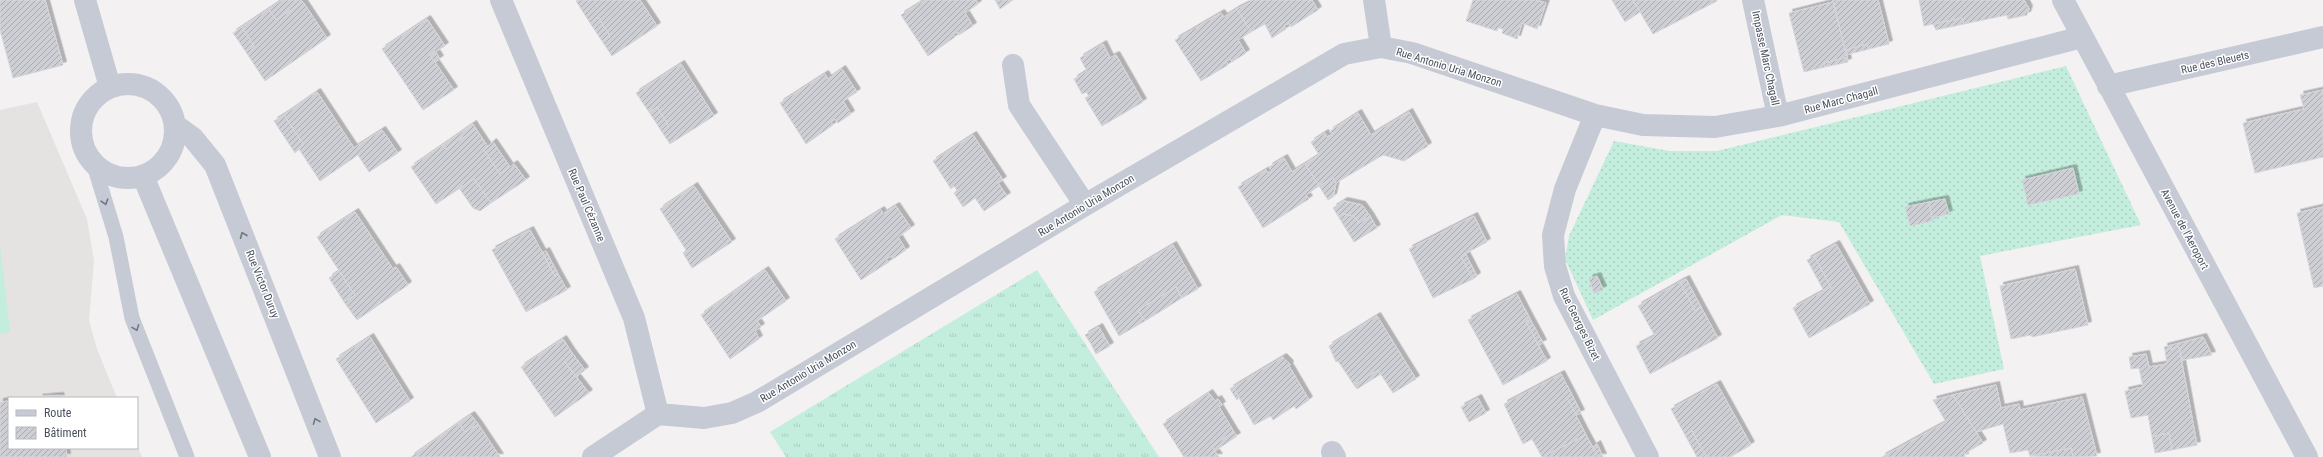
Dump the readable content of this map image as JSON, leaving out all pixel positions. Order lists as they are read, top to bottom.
{
  "streets": {
    "street": [
      "Impasse Marc Chagall",
      "Rue des Bleuets",
      "Rue Antonio Uria Monzon",
      "Rue Marc Chagall",
      "Rue Paul Cézanne",
      "Avenue de l'Aeroport",
      "Rue Victor Duruy",
      "Rue Georges Bizet"
    ]
  },
  "crossings": [
    ["Impasse Marc Chagall", "Rue Marc Chagall"],
    ["Rue des Bleuets", "Avenue de l'Aeroport"],
    ["Rue Antonio Uria Monzon", "Rue Marc Chagall"],
    ["Rue Antonio Uria Monzon", "Rue Paul Cézanne"],
    ["Rue Antonio Uria Monzon", "Rue Georges Bizet"],
    ["Rue Marc Chagall", "Avenue de l'Aeroport"],
    ["Rue Marc Chagall", "Rue Georges Bizet"]
  ],
  "legend": ["Route", "Bâtiment"]
}
